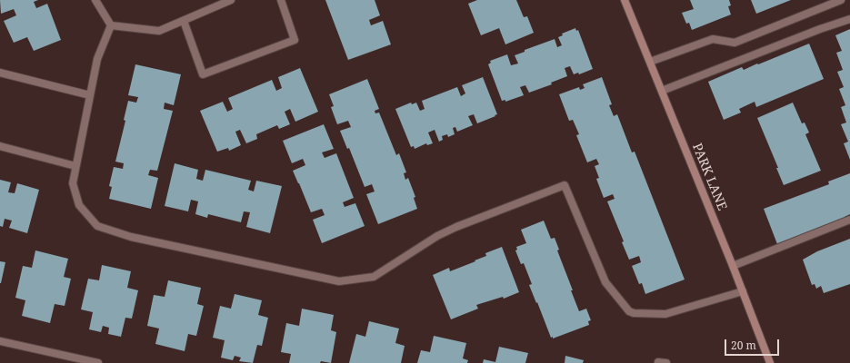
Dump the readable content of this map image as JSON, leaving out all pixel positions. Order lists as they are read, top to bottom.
{
  "streets": {
    "main road": ["PARK LANE"]
  },
  "scale_bar": "20 m"
}
